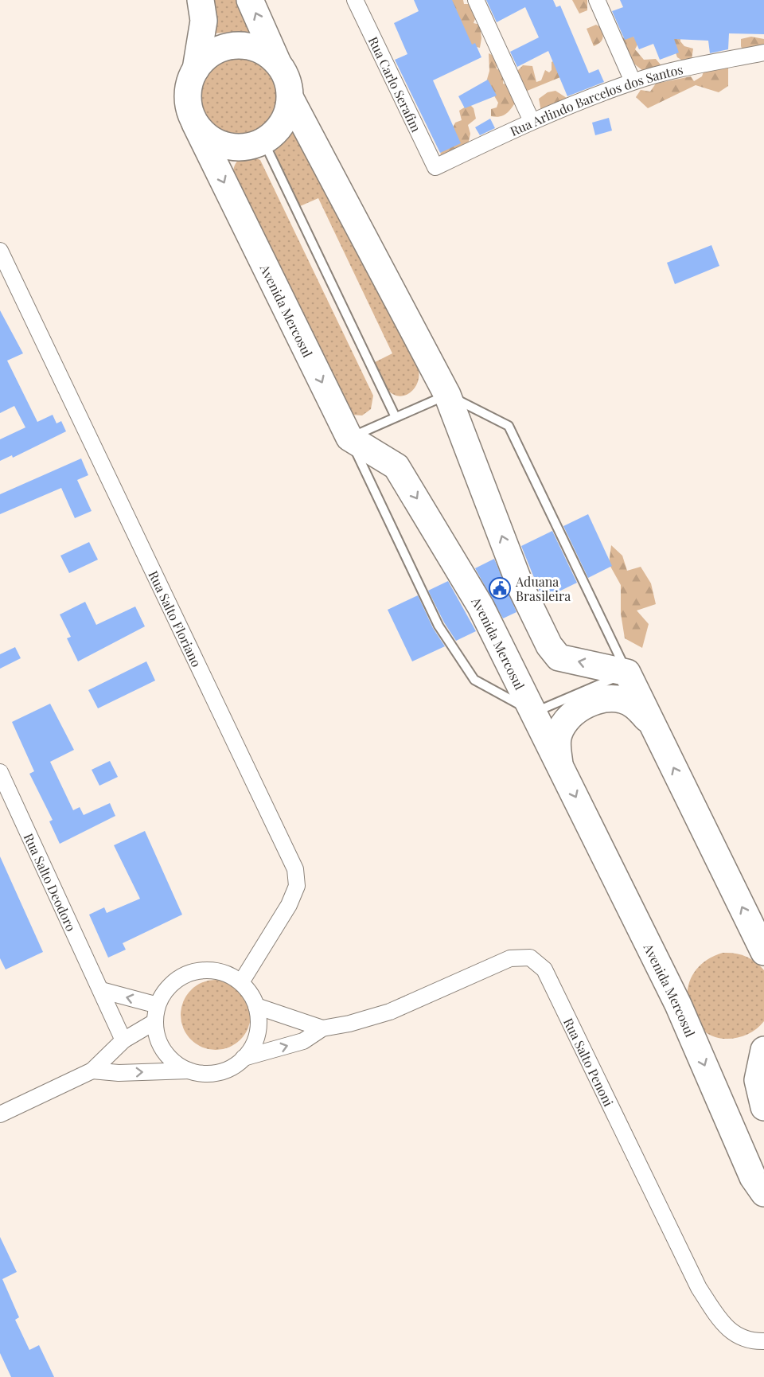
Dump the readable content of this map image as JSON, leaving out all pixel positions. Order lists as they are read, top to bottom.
{
  "streets": {
    "highway": ["Avenida Mercosul"],
    "street": [
      "Rua Carlo Serafim",
      "Rua Arlindo Barcelos dos Santos",
      "Rua Salto Floriano",
      "Rua Salto Deodoro",
      "Rua Salto Penoni"
    ]
  },
  "crossings": [
    ["Rua Carlo Serafim", "Rua Arlindo Barcelos dos Santos"],
    ["Rua Salto Floriano", "Rua Salto Penoni"]
  ],
  "places": {
    "public building": ["Aduana Brasileira"]
  }
}
